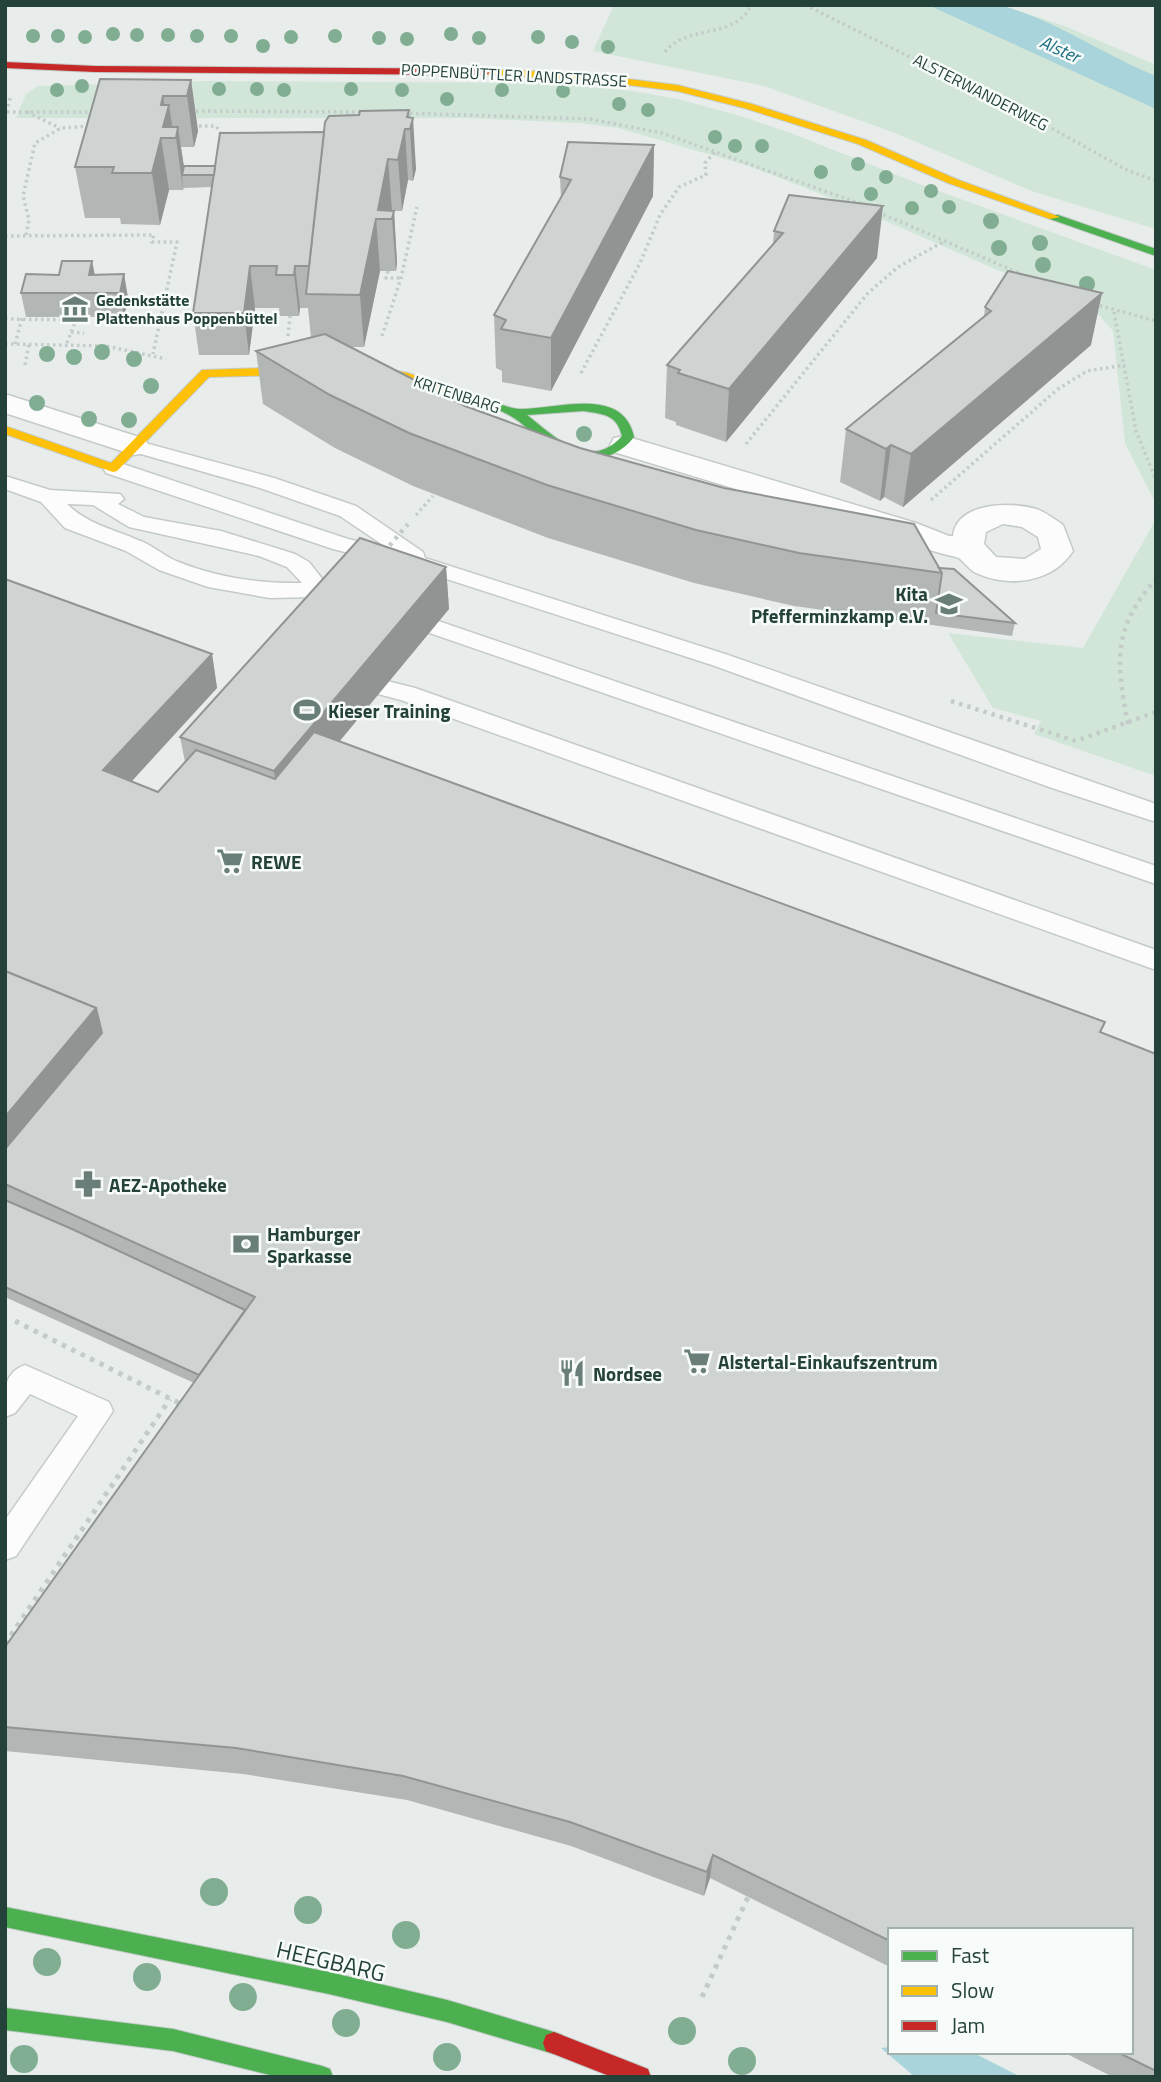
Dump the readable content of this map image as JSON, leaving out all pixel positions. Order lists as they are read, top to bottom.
{
  "streets": {
    "street": ["POPPENBÜTTLER LANDSTRASSE", "KRITENBARG", "HEEGBARG"],
    "path": ["ALSTERWANDERWEG"]
  },
  "water": ["Alster"],
  "places": {
    "museum": ["Gedenkstätte Plattenhaus Poppenbüttel"],
    "school or university": ["Kita Pfefferminzkamp e.V."],
    "sports": ["Kieser Training"],
    "supermarket": ["REWE", "Alstertal-Einkaufszentrum"],
    "pharmacy": ["AEZ-Apotheke"],
    "bank": ["Hamburger Sparkasse"],
    "restaurant": ["Nordsee"]
  },
  "legend": ["Fast", "Slow", "Jam"]
}
